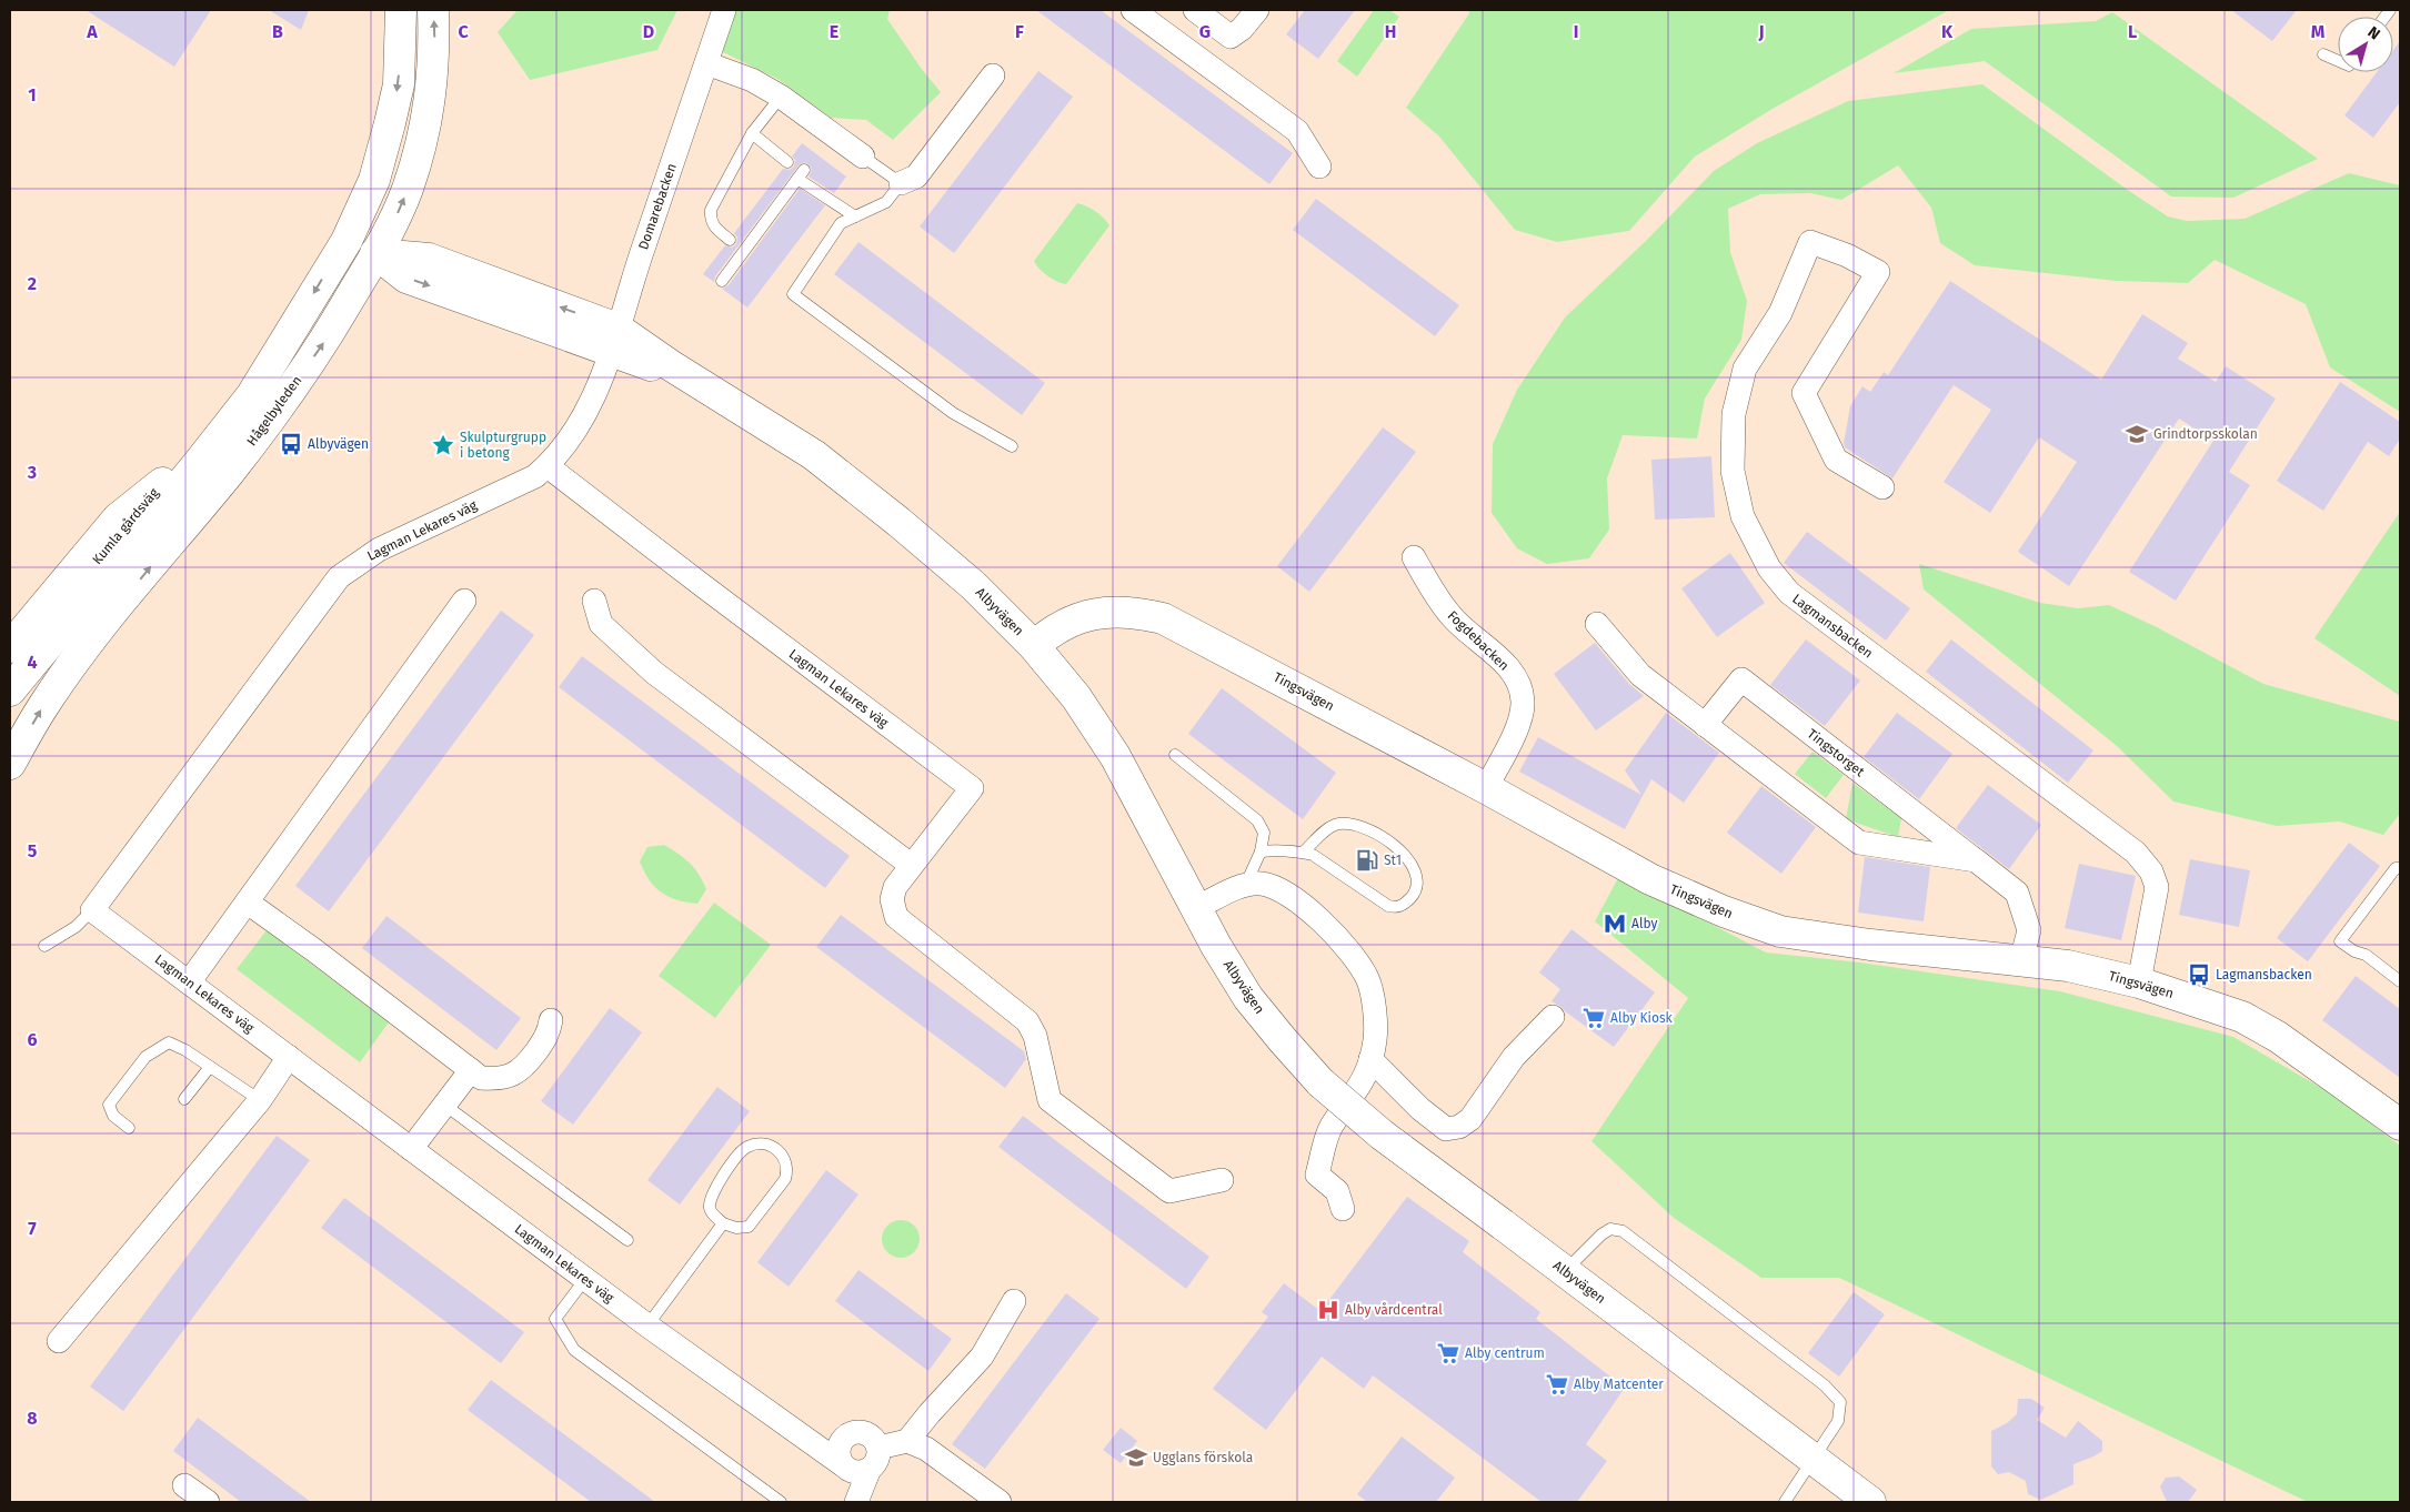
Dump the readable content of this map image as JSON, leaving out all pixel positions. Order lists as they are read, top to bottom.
{
  "streets": {
    "street": [
      "Domarebacken",
      "Hågelbyleden",
      "Kumla gårdsväg",
      "Lagman Lekares väg",
      "Albyvägen",
      "Lagmansbacken",
      "Fogdebacken",
      "Tingsvägen",
      "Tingstorget"
    ]
  },
  "crossings": [
    ["Domarebacken", "Lagman Lekares väg"],
    ["Domarebacken", "Albyvägen"],
    ["Hågelbyleden", "Kumla gårdsväg"],
    ["Hågelbyleden", "Albyvägen"],
    ["Lagman Lekares väg", "Albyvägen"],
    ["Albyvägen", "Tingsvägen"],
    ["Lagmansbacken", "Tingsvägen"],
    ["Fogdebacken", "Tingsvägen"],
    ["Tingsvägen", "Tingstorget"]
  ],
  "places": {
    "school or university": ["Grindtorpsskolan", "Ugglans förskola"],
    "bus stop": ["Albyvägen", "Lagmansbacken"],
    "place": ["Skulpturgrupp i betong"],
    "fuel station": ["St1"],
    "metro station": ["Alby"],
    "supermarket": ["Alby Kiosk", "Alby centrum", "Alby Matcenter"],
    "hospital": ["Alby vårdcentral"]
  },
  "north": "top right",
  "grid": {
    "columns": [
      "A",
      "B",
      "C",
      "D",
      "E",
      "F",
      "G",
      "H",
      "I",
      "J",
      "K",
      "L",
      "M"
    ],
    "rows": [
      "1",
      "2",
      "3",
      "4",
      "5",
      "6",
      "7",
      "8"
    ]
  }
}
